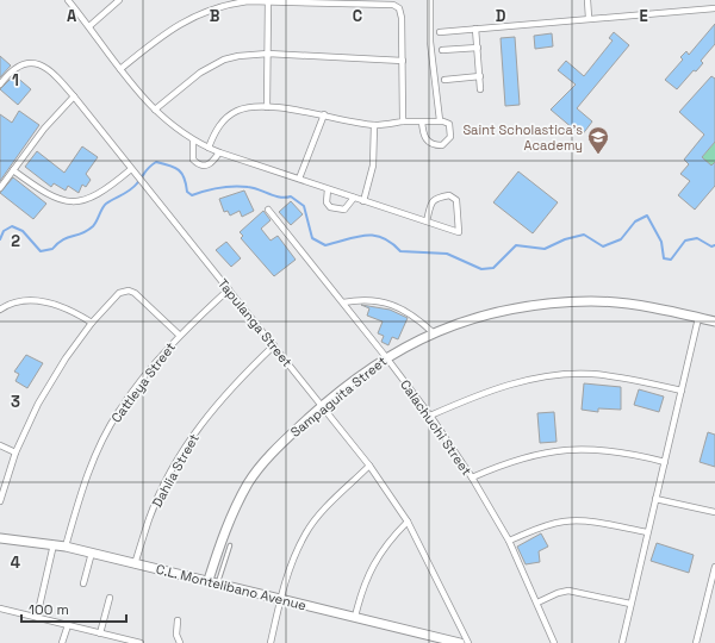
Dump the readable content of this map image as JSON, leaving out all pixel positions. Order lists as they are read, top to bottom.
{
  "streets": {
    "street": [
      "Tapulanga Street",
      "Cattleya Street",
      "Sampaguita Street",
      "Calachuchi Street",
      "Dahlia Street",
      "C.L. Montelibano Avenue"
    ]
  },
  "crossings": [
    ["Tapulanga Street", "Cattleya Street"],
    ["Tapulanga Street", "Sampaguita Street"],
    ["Tapulanga Street", "Dahlia Street"],
    ["Cattleya Street", "C.L. Montelibano Avenue"],
    ["Sampaguita Street", "Calachuchi Street"],
    ["Sampaguita Street", "C.L. Montelibano Avenue"],
    ["Dahlia Street", "C.L. Montelibano Avenue"]
  ],
  "places": {
    "school or university": ["Saint Scholastica's Academy"]
  },
  "scale_bar": "100 m",
  "grid": {
    "columns": [
      "A",
      "B",
      "C",
      "D",
      "E"
    ],
    "rows": [
      "1",
      "2",
      "3",
      "4"
    ]
  }
}
